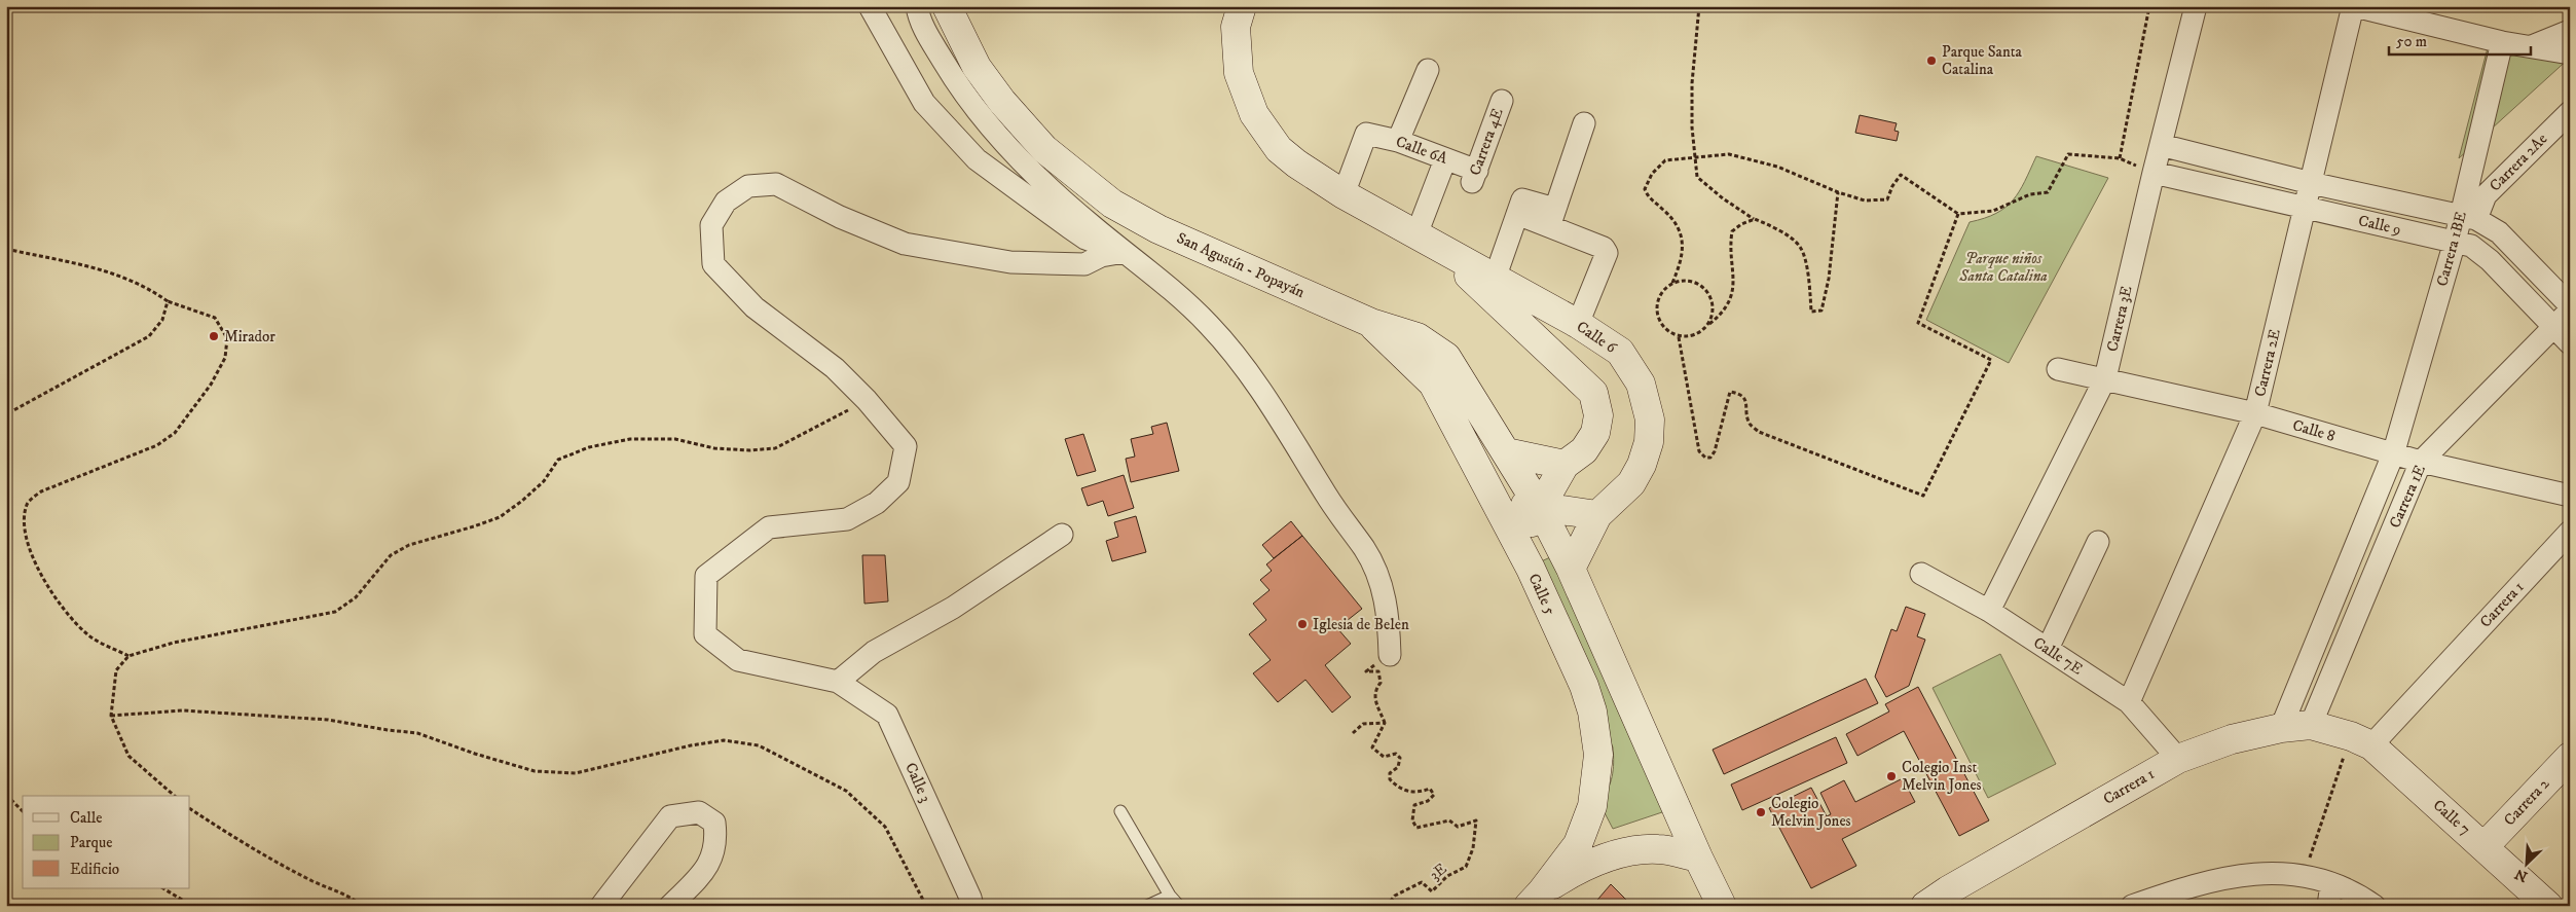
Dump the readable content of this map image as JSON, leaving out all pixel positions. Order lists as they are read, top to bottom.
{
  "streets": {
    "main road": [
      "San Agustín - Popayán",
      "Calle 6",
      "Calle 5",
      "Carrera 1",
      "Carrera 2",
      "Calle 7"
    ],
    "street": [
      "Carrera 4E",
      "Calle 6A",
      "Carrera 2Ae",
      "Calle 9",
      "Carrera 1BE",
      "Carrera 3E",
      "Carrera 2E",
      "Calle 8",
      "Carrera 1E",
      "Calle 7E",
      "Calle 3"
    ],
    "path": ["3E"]
  },
  "crossings": [
    ["Carrera 4E", "Calle 6A"],
    ["Calle 6A", "Calle 6"],
    ["Carrera 2Ae", "Calle 9"],
    ["Carrera 2Ae", "Carrera 1BE"],
    ["Calle 9", "Carrera 1BE"],
    ["Calle 9", "Carrera 3E"],
    ["Calle 9", "Carrera 2E"],
    ["Calle 9", "Carrera 1E"],
    ["Carrera 1BE", "Calle 8"],
    ["Carrera 1BE", "Carrera 1E"],
    ["San Agustín - Popayán", "Calle 6"],
    ["San Agustín - Popayán", "Calle 5"],
    ["Carrera 3E", "Calle 8"],
    ["Carrera 3E", "Calle 7E"],
    ["Calle 6", "Calle 5"],
    ["Carrera 2E", "Calle 8"],
    ["Carrera 2E", "Calle 7E"],
    ["Calle 8", "Carrera 1E"],
    ["Carrera 1E", "Carrera 1"],
    ["Carrera 1", "Calle 7E"],
    ["Carrera 1", "Calle 7"],
    ["Carrera 2", "Calle 7"]
  ],
  "parks": ["Parque niños Santa Catalina"],
  "places": [
    "Parque Santa Catalina",
    "Mirador",
    "Iglesia de Belen",
    "Colegio Inst Melvin Jones",
    "Colegio Melvin Jones"
  ],
  "legend": ["Calle", "Parque", "Edificio"],
  "scale_bar": "50 m",
  "north": "bottom left"
}
